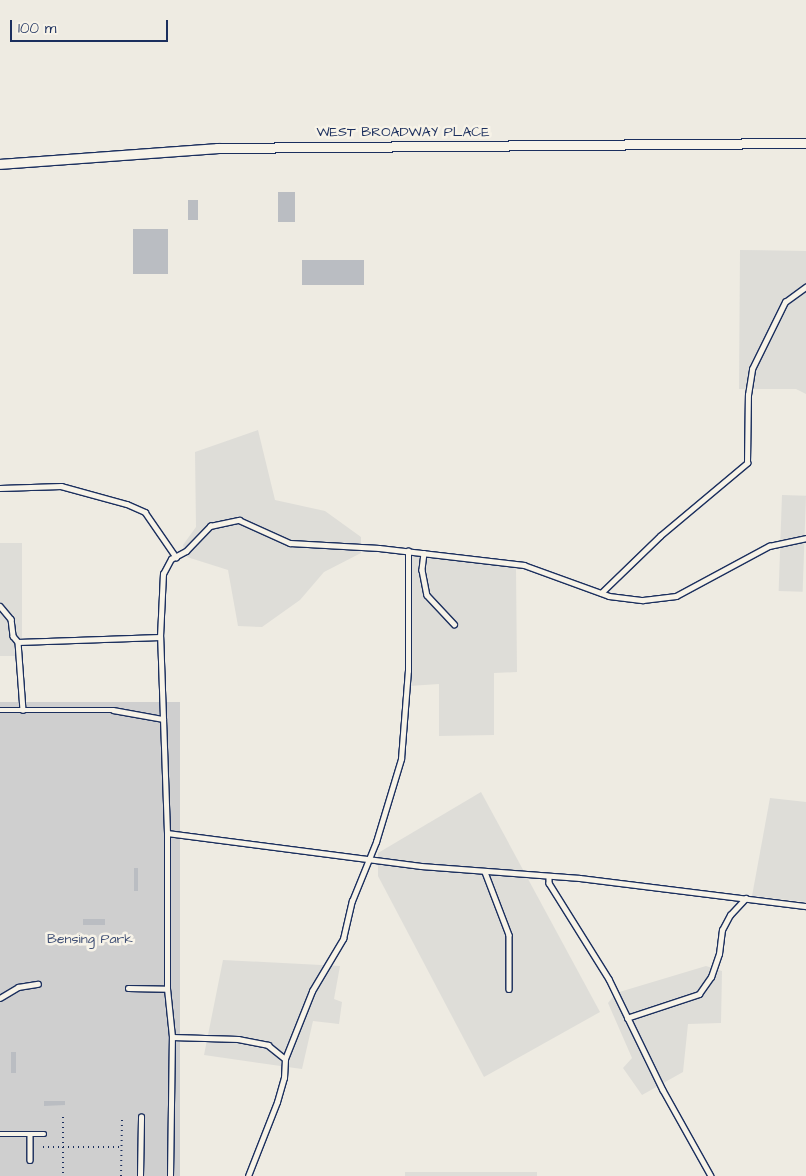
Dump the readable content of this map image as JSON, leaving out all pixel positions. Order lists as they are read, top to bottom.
{
  "streets": {
    "street": ["WEST BROADWAY PLACE"]
  },
  "parks": ["Bensing Park"],
  "scale_bar": "100 m"
}
